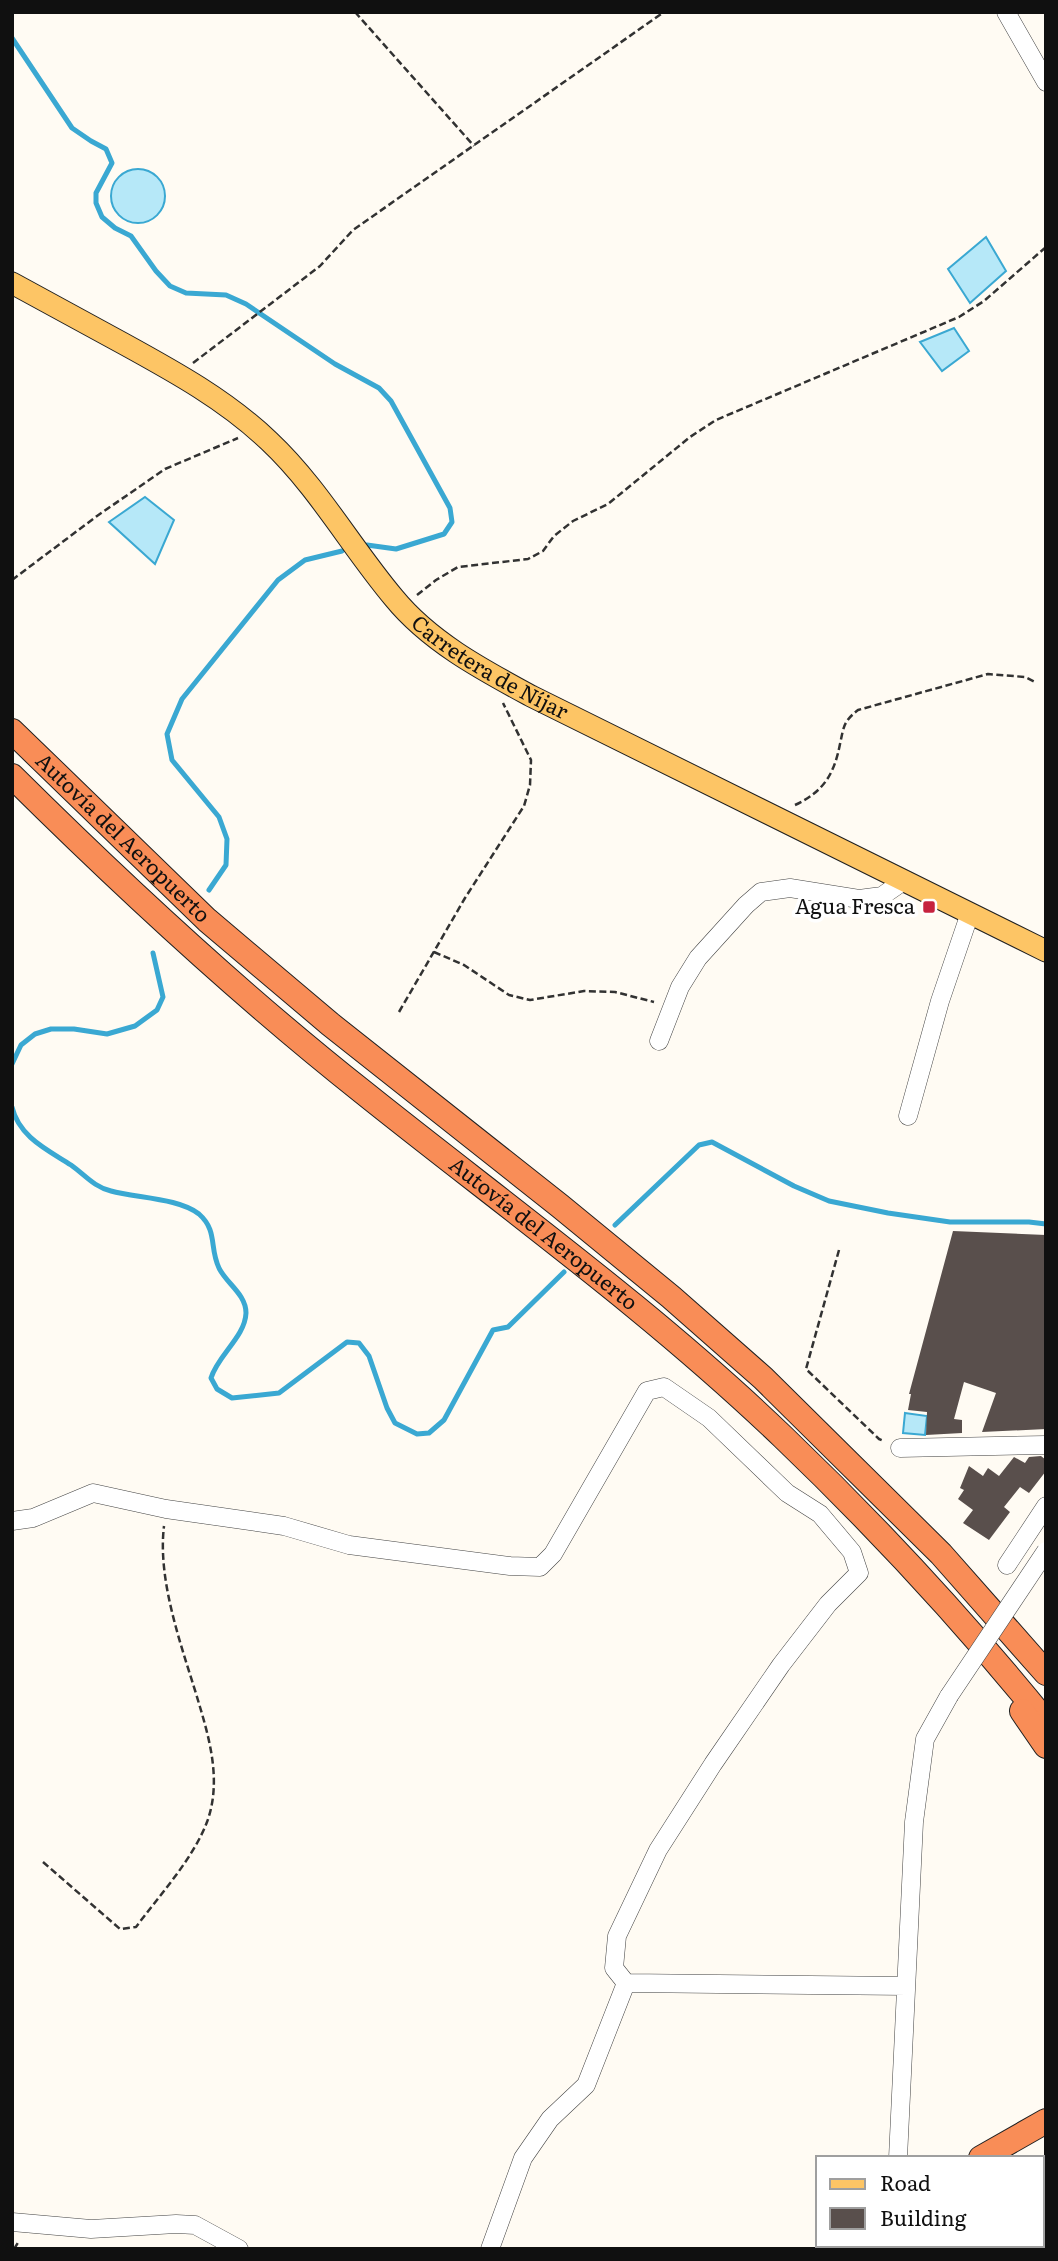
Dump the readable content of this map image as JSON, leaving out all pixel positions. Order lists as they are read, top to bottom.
{
  "streets": {
    "highway": ["Autovía del Aeropuerto"],
    "main road": ["Carretera de Níjar"]
  },
  "places": {
    "transit": ["Agua Fresca"]
  },
  "legend": ["Road", "Building"]
}
